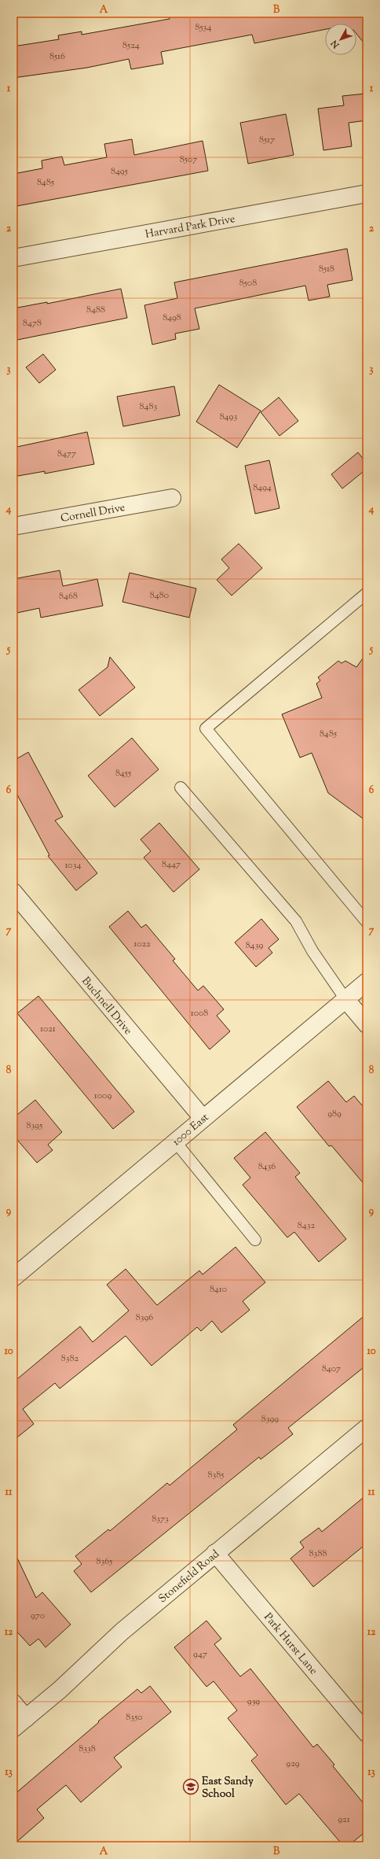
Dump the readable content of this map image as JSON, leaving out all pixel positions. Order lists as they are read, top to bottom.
{
  "streets": {
    "street": [
      "Harvard Park Drive",
      "Cornell Drive",
      "Buchnell Drive",
      "1000 East",
      "Stonefield Road",
      "Park Hurst Lane"
    ]
  },
  "crossings": [
    ["Buchnell Drive", "1000 East"],
    ["Stonefield Road", "Park Hurst Lane"]
  ],
  "places": {
    "school or university": ["East Sandy School"]
  },
  "house_numbers": [
    "8534",
    "8524",
    "8516",
    "8517",
    "8507",
    "8495",
    "8485",
    "8518",
    "8508",
    "8488",
    "8498",
    "8478",
    "8483",
    "8493",
    "8477",
    "8494",
    "8480",
    "8468",
    "8485",
    "8455",
    "8447",
    "1034",
    "1022",
    "8439",
    "1008",
    "1021",
    "1009",
    "989",
    "8395",
    "8436",
    "8432",
    "8410",
    "8396",
    "8382",
    "8407",
    "8399",
    "8385",
    "8373",
    "8388",
    "8365",
    "970",
    "947",
    "939",
    "8350",
    "8338",
    "929",
    "921"
  ],
  "north": "bottom left",
  "grid": {
    "columns": ["A", "B"],
    "rows": [
      "1",
      "2",
      "3",
      "4",
      "5",
      "6",
      "7",
      "8",
      "9",
      "10",
      "11",
      "12",
      "13"
    ]
  }
}
